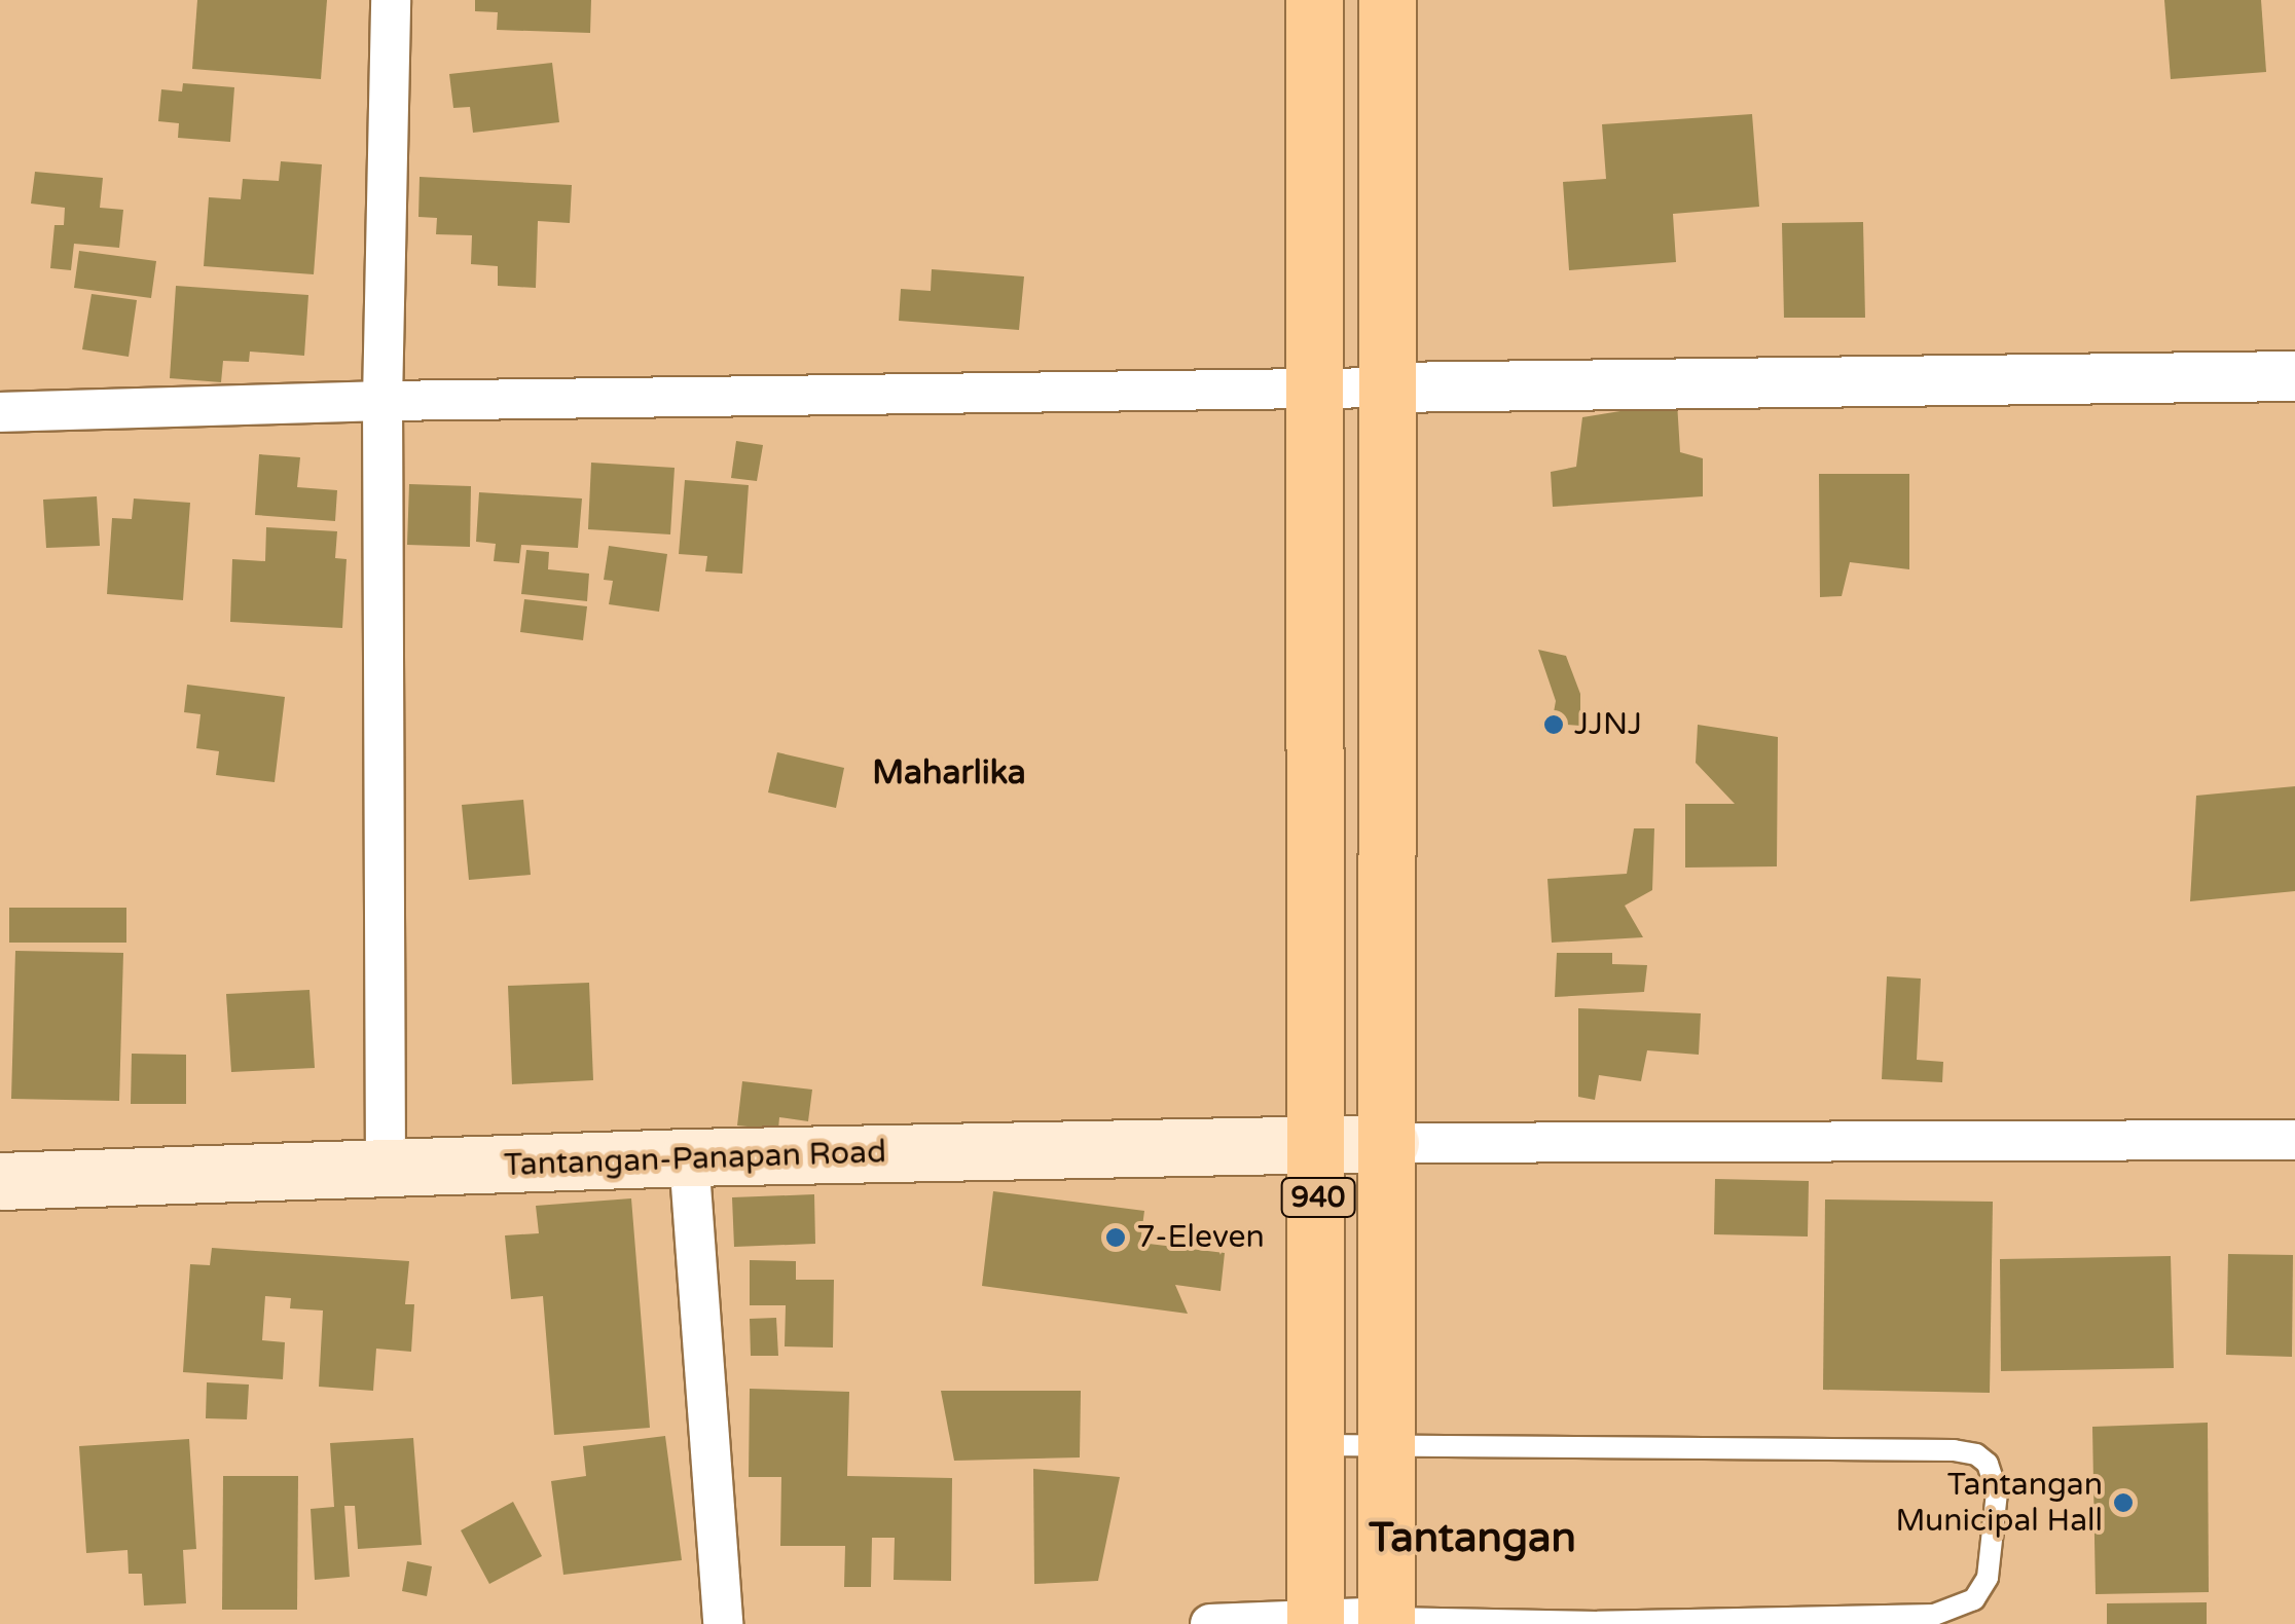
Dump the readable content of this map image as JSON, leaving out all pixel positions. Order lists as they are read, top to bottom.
{
  "streets": {
    "highway": ["940"],
    "main road": ["Tantangan-Panapan Road"]
  },
  "crossings": [
    ["Tantangan-Panapan Road", "940"]
  ],
  "districts": ["Maharlika", "Tantangan"],
  "places": ["JJNJ", "7-Eleven", "Tantangan Municipal Hall"]
}
